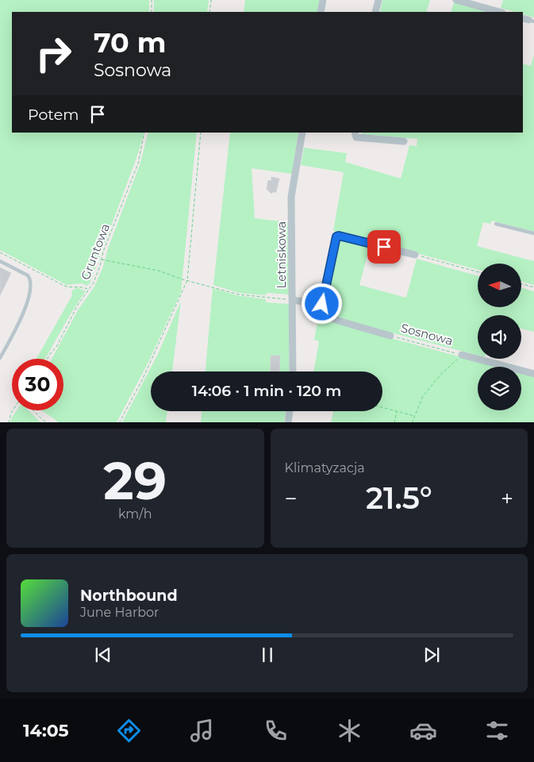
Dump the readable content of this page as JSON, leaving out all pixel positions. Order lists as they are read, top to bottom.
{
  "streets": {
    "street": ["Letniskowa", "Sosnowa"],
    "path": ["Gruntowa"]
  },
  "north": "left",
  "page": {
    "turn": ["70 m", "Sosnowa"],
    "then": "Potem",
    "limit": "30",
    "trip": "14:06 · 1 min · 120 m",
    "tile": [
      ["29", "km/h"],
      "Klimatyzacja"
    ],
    "heat": ["−", "21.5°", "+"],
    "song": ["Northbound", "June Harbor"],
    "tabs": "14:05"
  }
}
